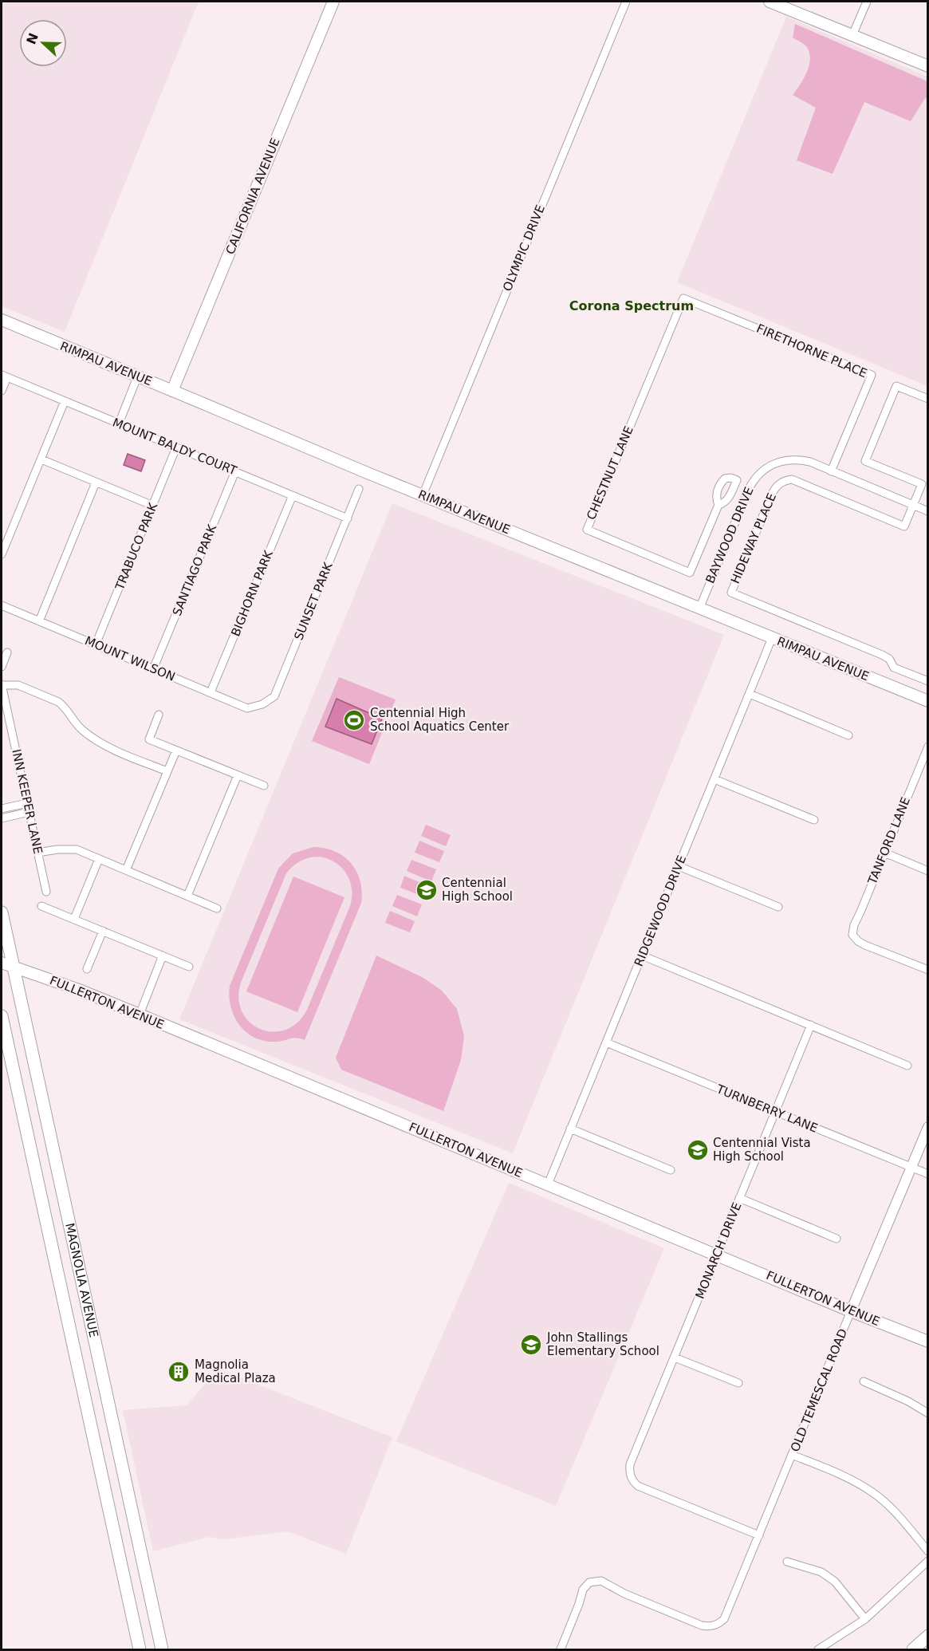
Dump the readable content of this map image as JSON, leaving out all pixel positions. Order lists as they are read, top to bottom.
{
  "streets": {
    "main road": [
      "CALIFORNIA AVENUE",
      "RIMPAU AVENUE",
      "FULLERTON AVENUE",
      "MAGNOLIA AVENUE"
    ],
    "street": [
      "OLYMPIC DRIVE",
      "FIRETHORNE PLACE",
      "MOUNT BALDY COURT",
      "CHESTNUT LANE",
      "BAYWOOD DRIVE",
      "HIDEWAY PLACE",
      "TRABUCO PARK",
      "SANTIAGO PARK",
      "BIGHORN PARK",
      "SUNSET PARK",
      "MOUNT WILSON",
      "INN KEEPER LANE",
      "TANFORD LANE",
      "RIDGEWOOD DRIVE",
      "TURNBERRY LANE",
      "MONARCH DRIVE",
      "OLD TEMESCAL ROAD"
    ]
  },
  "crossings": [
    ["CALIFORNIA AVENUE", "RIMPAU AVENUE"],
    ["OLYMPIC DRIVE", "RIMPAU AVENUE"],
    ["FIRETHORNE PLACE", "CHESTNUT LANE"],
    ["FIRETHORNE PLACE", "BAYWOOD DRIVE"],
    ["RIMPAU AVENUE", "BAYWOOD DRIVE"],
    ["RIMPAU AVENUE", "RIDGEWOOD DRIVE"],
    ["MOUNT BALDY COURT", "TRABUCO PARK"],
    ["MOUNT BALDY COURT", "SANTIAGO PARK"],
    ["MOUNT BALDY COURT", "BIGHORN PARK"],
    ["MOUNT BALDY COURT", "SUNSET PARK"],
    ["BAYWOOD DRIVE", "HIDEWAY PLACE"],
    ["TRABUCO PARK", "MOUNT WILSON"],
    ["SANTIAGO PARK", "MOUNT WILSON"],
    ["BIGHORN PARK", "MOUNT WILSON"],
    ["SUNSET PARK", "MOUNT WILSON"],
    ["RIDGEWOOD DRIVE", "FULLERTON AVENUE"],
    ["RIDGEWOOD DRIVE", "TURNBERRY LANE"],
    ["FULLERTON AVENUE", "MONARCH DRIVE"],
    ["FULLERTON AVENUE", "MAGNOLIA AVENUE"],
    ["FULLERTON AVENUE", "OLD TEMESCAL ROAD"],
    ["TURNBERRY LANE", "MONARCH DRIVE"],
    ["TURNBERRY LANE", "OLD TEMESCAL ROAD"],
    ["MONARCH DRIVE", "OLD TEMESCAL ROAD"]
  ],
  "districts": ["Corona Spectrum"],
  "places": {
    "sports": ["Centennial High School Aquatics Center"],
    "school or university": ["Centennial High School", "Centennial Vista High School", "John Stallings Elementary School"],
    "building": ["Magnolia Medical Plaza"]
  },
  "north": "left"
}
